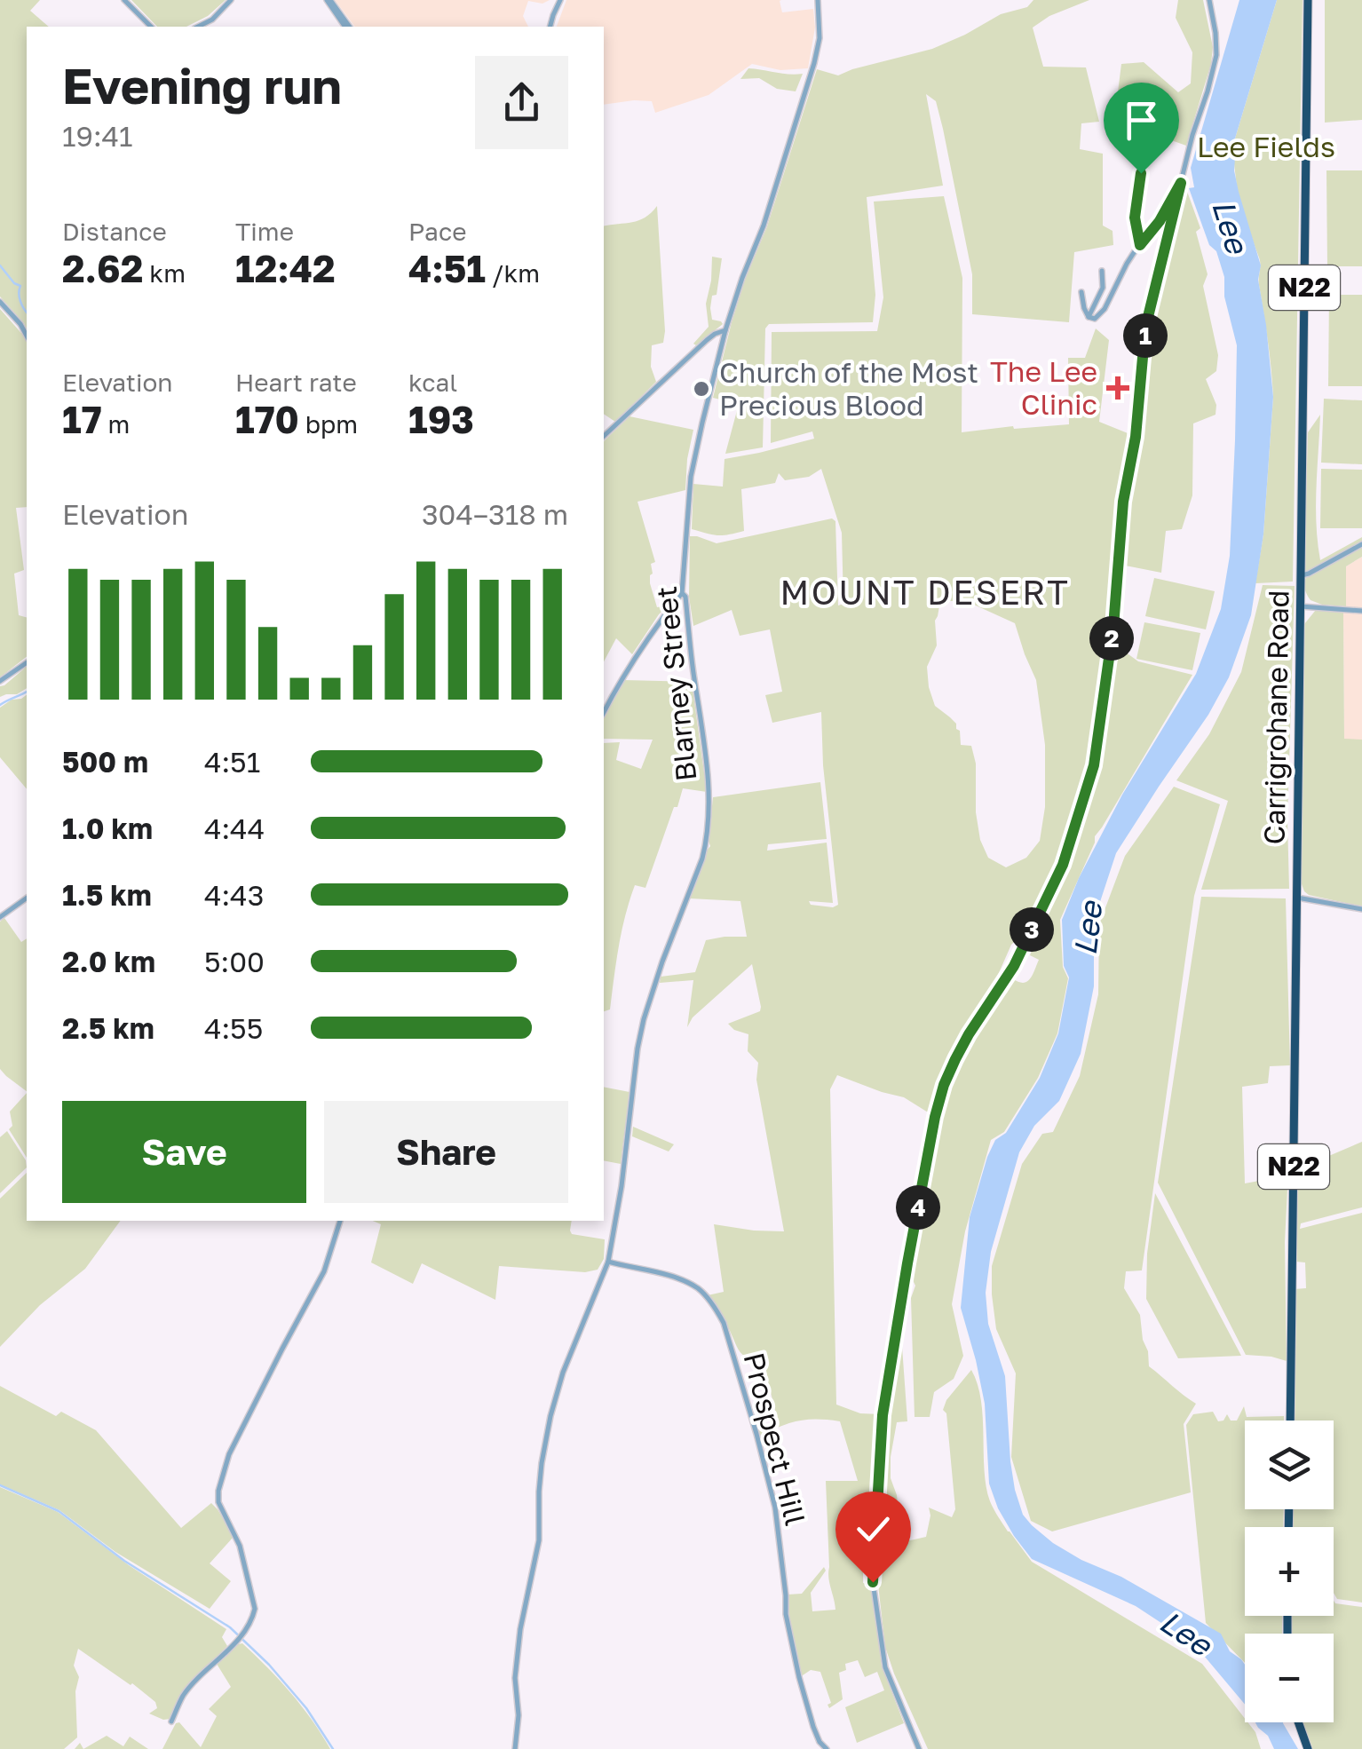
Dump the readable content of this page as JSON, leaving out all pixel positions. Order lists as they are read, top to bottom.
{
  "streets": {
    "highway": ["N22", "Carrigrohane Road"],
    "street": ["Blarney Street", "Prospect Hill"]
  },
  "crossings": [
    ["Blarney Street", "Prospect Hill"]
  ],
  "districts": ["MOUNT DESERT"],
  "water": ["Lee"],
  "parks": ["Lee Fields"],
  "places": {
    "health": ["The Lee Clinic"],
    "other": ["Church of the Most Precious Blood"]
  },
  "page": {
    "heading": ["Evening run", "19:41"],
    "stats": [
      ["Distance", "2.62 km"],
      ["Time", "12:42"],
      ["Pace", "4:51 /km"],
      ["Elevation", "17 m"],
      ["Heart rate", "170 bpm"],
      ["kcal", "193"]
    ],
    "pins": [
      "1",
      "2",
      "3",
      "4"
    ],
    "chart": ["Elevation", "304–318 m"],
    "list": [
      {
        "name": "500 m",
        "note": "4:51"
      },
      {
        "name": "1.0 km",
        "note": "4:44"
      },
      {
        "name": "1.5 km",
        "note": "4:43"
      },
      {
        "name": "2.0 km",
        "note": "5:00"
      },
      {
        "name": "2.5 km",
        "note": "4:55"
      }
    ],
    "buttons": ["Save", "Share"],
    "map_buttons": ["+", "−"]
  }
}
